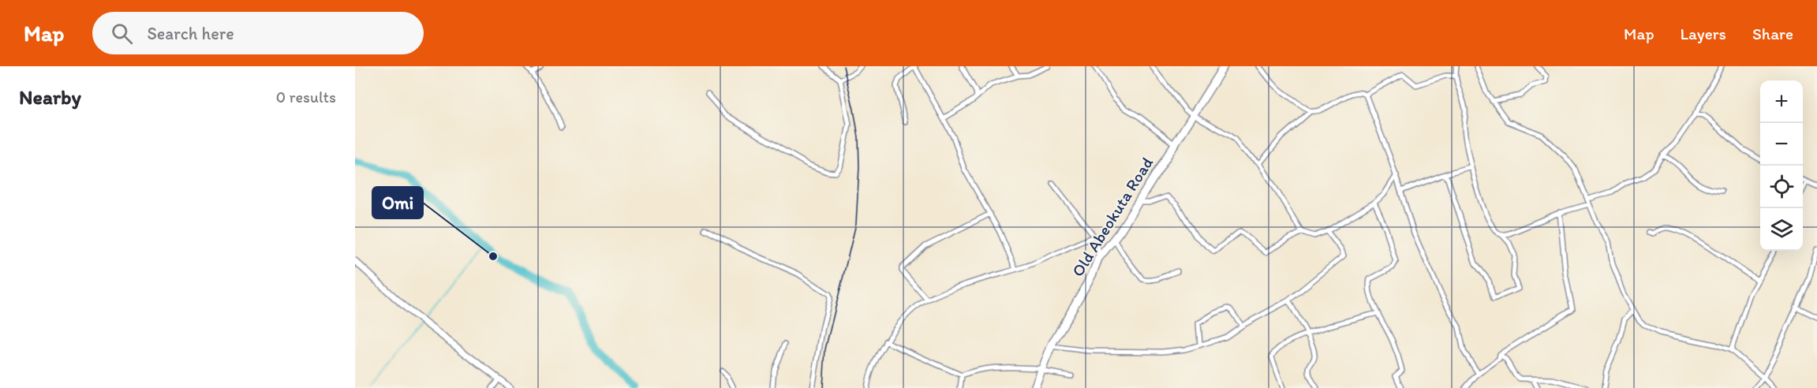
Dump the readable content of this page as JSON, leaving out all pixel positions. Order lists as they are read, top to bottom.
{
  "streets": {
    "highway": ["Old Abeokuta Road"]
  },
  "places": ["Omi"],
  "page": {
    "header": "Map",
    "search": "Search here",
    "nav": ["Map", "Layers", "Share"],
    "heading": ["Nearby", "0 results"],
    "map_buttons": ["+", "−"]
  }
}
